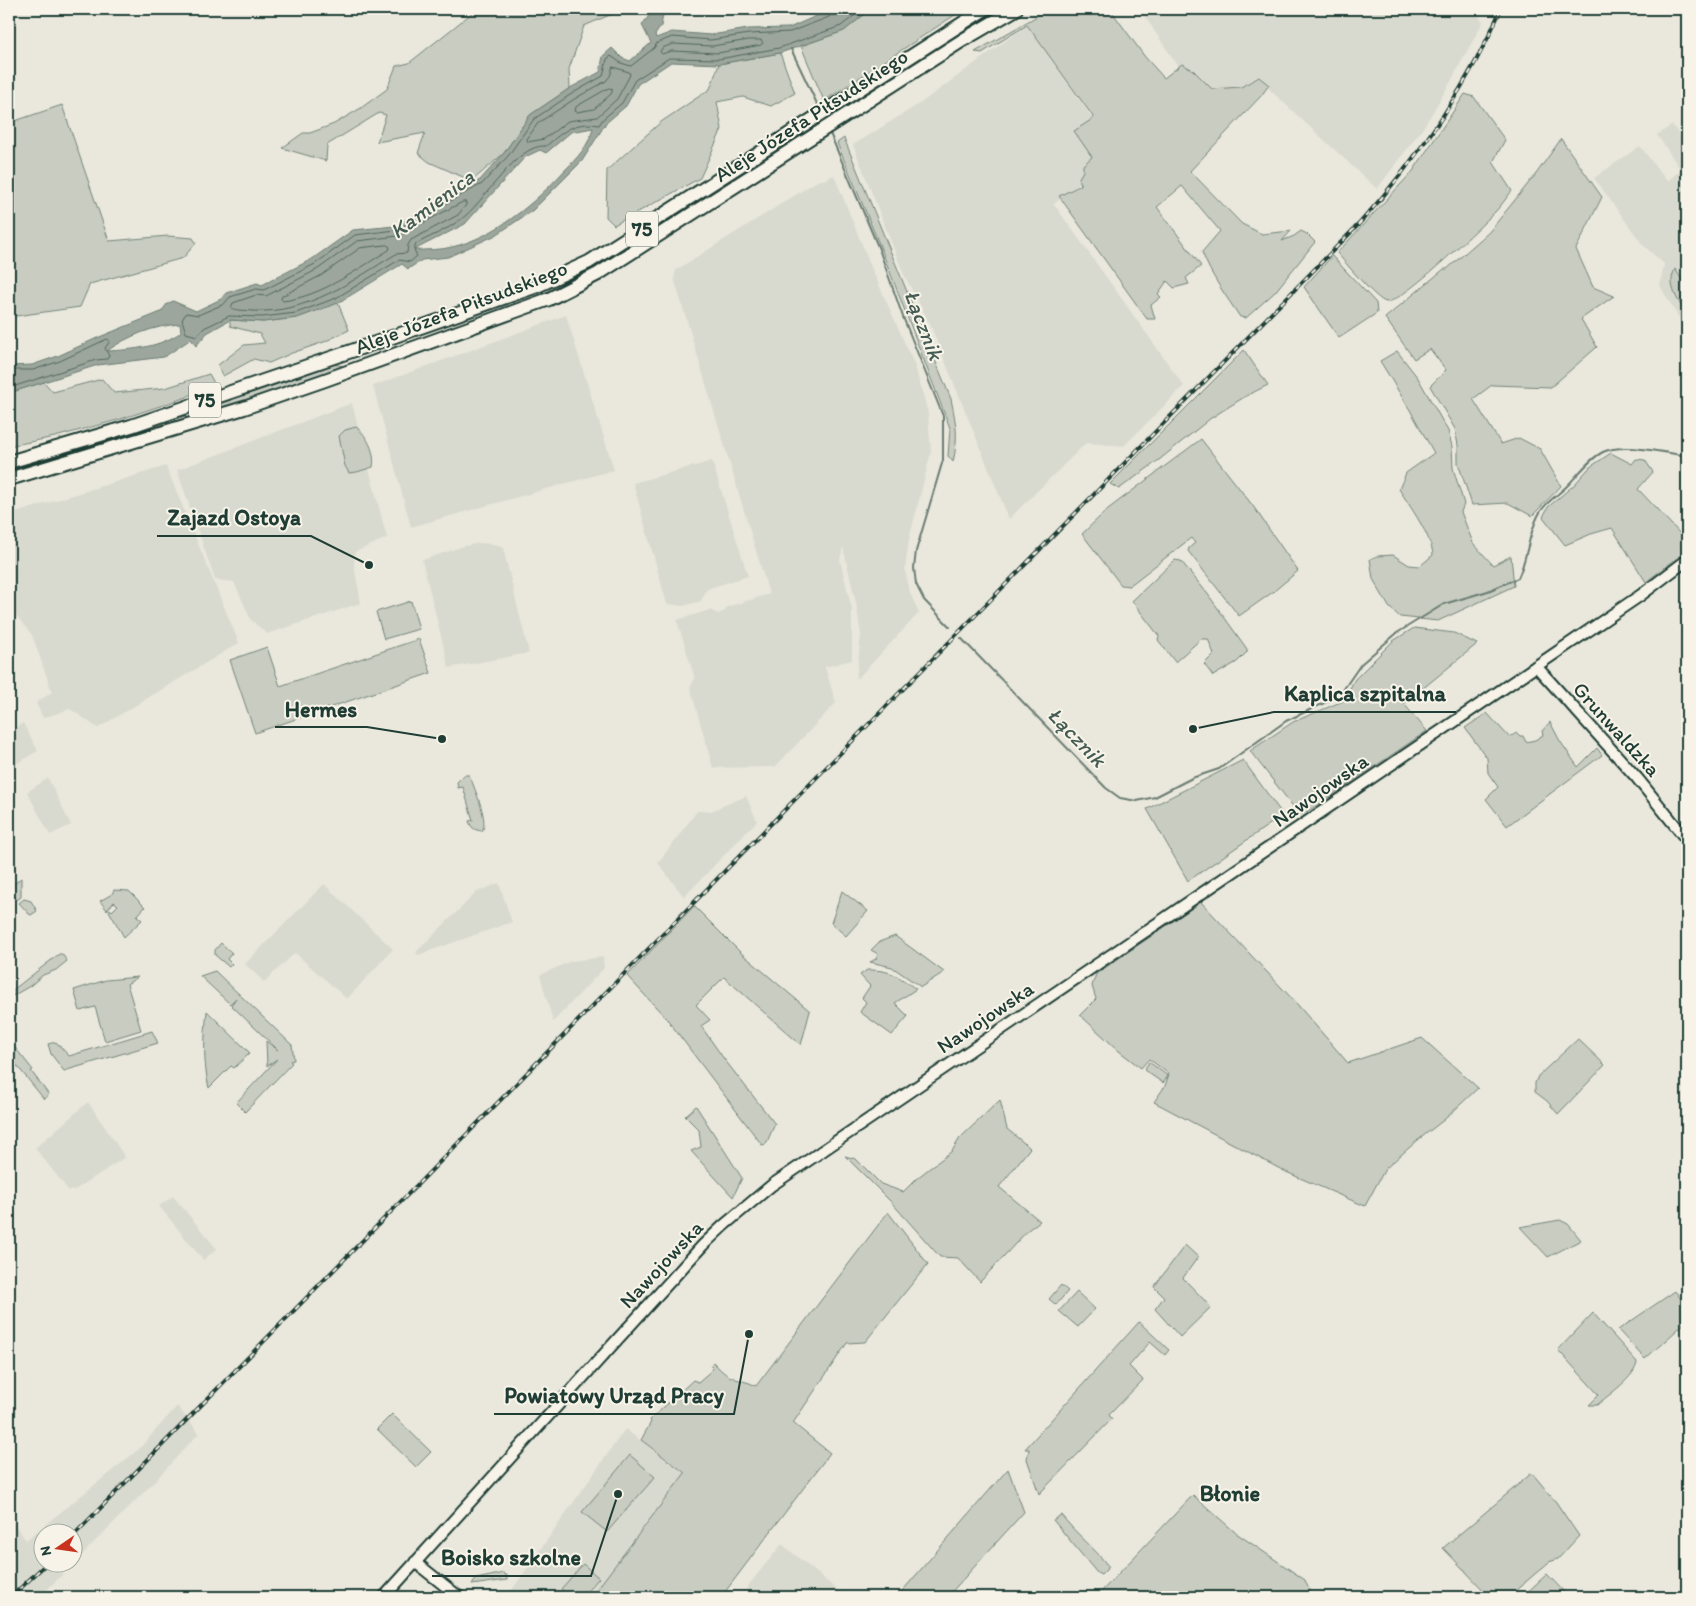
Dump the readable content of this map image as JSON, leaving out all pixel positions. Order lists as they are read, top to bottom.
{
  "streets": {
    "main road": ["Aleje Józefa Piłsudskiego", "75"],
    "street": ["Grunwaldzka", "Nawojowska"]
  },
  "crossings": [
    ["Grunwaldzka", "Nawojowska"]
  ],
  "districts": ["Błonie"],
  "water": ["Kamienica", "Łącznik"],
  "places": [
    "Zajazd Ostoya",
    "Kaplica szpitalna",
    "Hermes",
    "Powiatowy Urząd Pracy",
    "Boisko szkolne"
  ],
  "north": "left"
}
